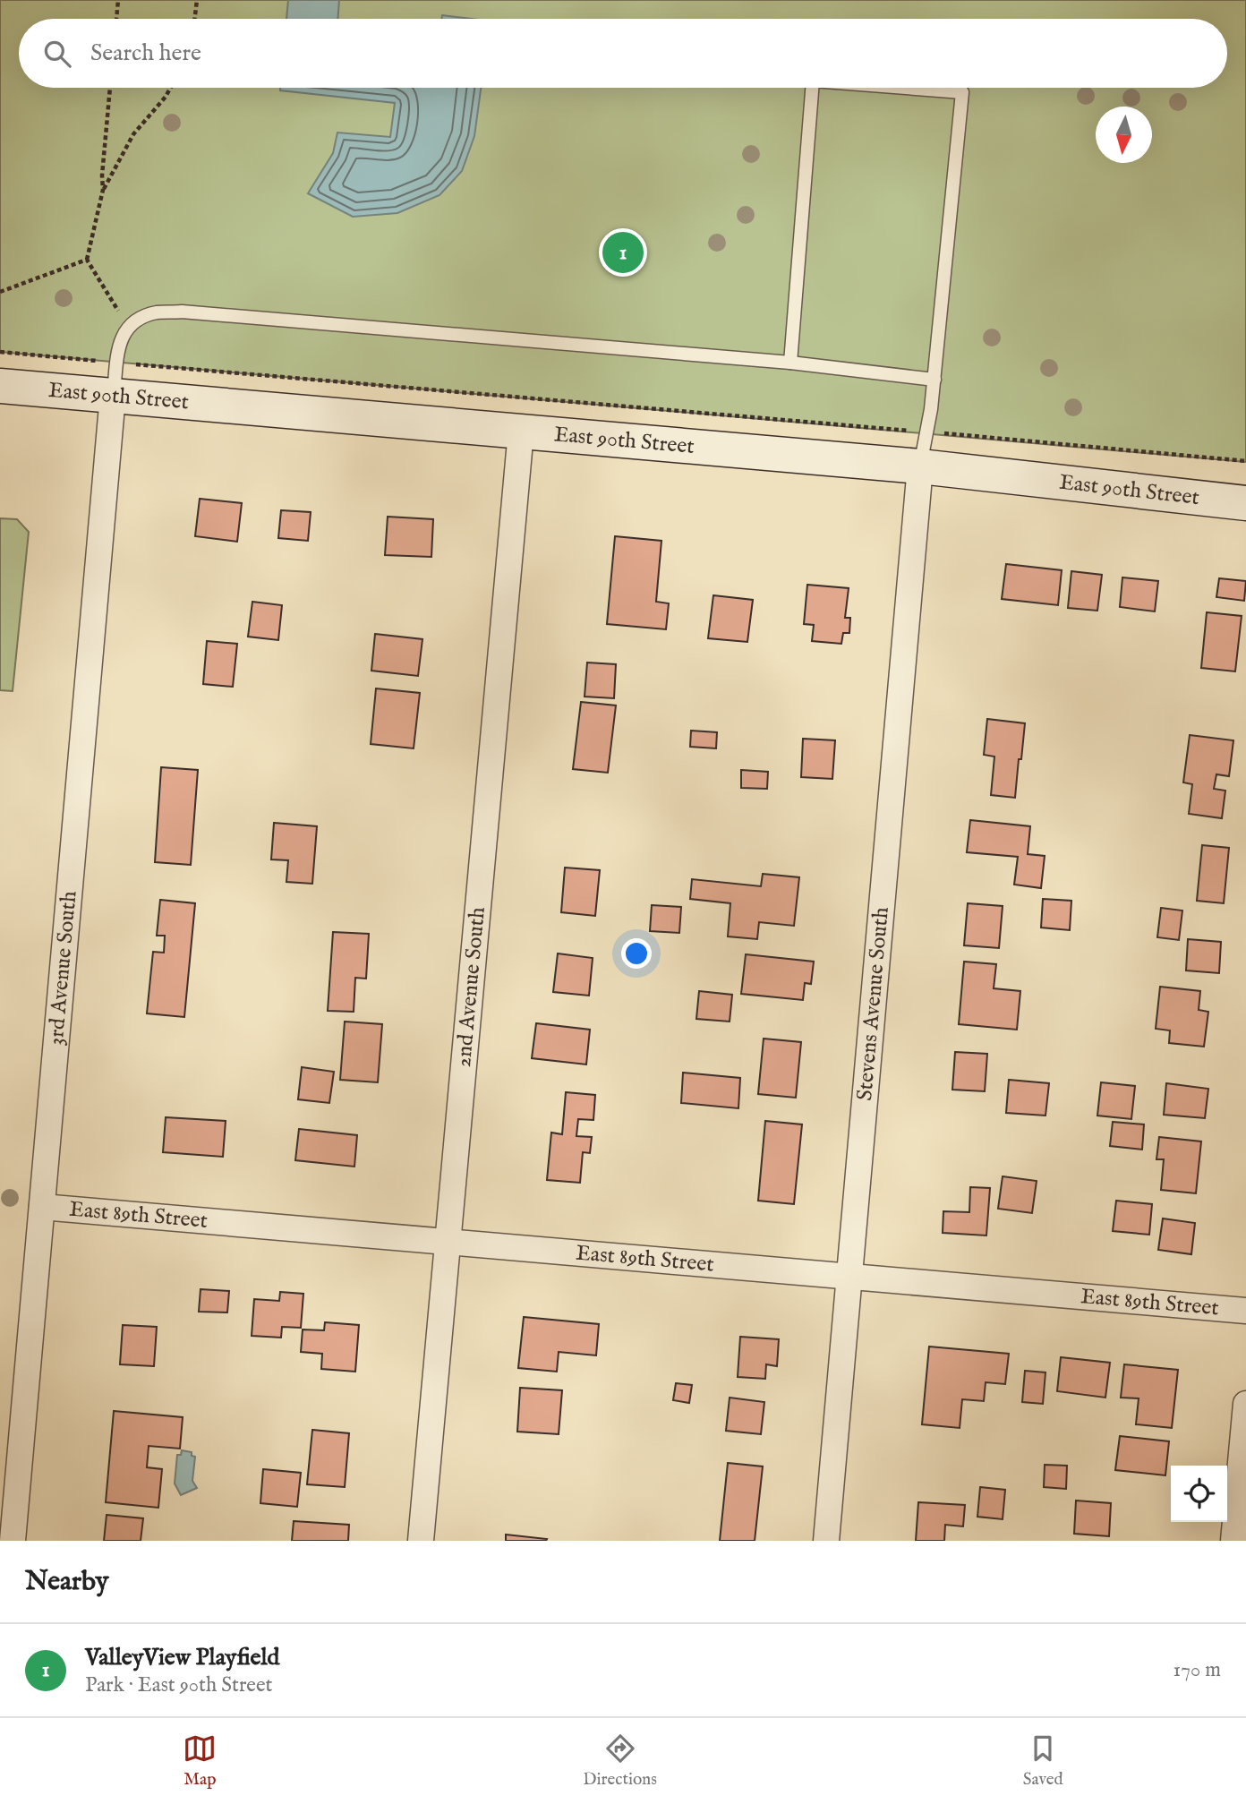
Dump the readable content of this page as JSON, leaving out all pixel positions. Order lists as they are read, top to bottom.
{
  "streets": {
    "street": [
      "East 90th Street",
      "3rd Avenue South",
      "2nd Avenue South",
      "Stevens Avenue South",
      "East 89th Street"
    ]
  },
  "crossings": [
    ["East 90th Street", "3rd Avenue South"],
    ["East 90th Street", "2nd Avenue South"],
    ["East 90th Street", "Stevens Avenue South"],
    ["3rd Avenue South", "East 89th Street"],
    ["2nd Avenue South", "East 89th Street"],
    ["Stevens Avenue South", "East 89th Street"]
  ],
  "north": "bottom",
  "page": {
    "search": "Search here",
    "pins": "1",
    "heading": "Nearby",
    "list": [
      {
        "mark": "1",
        "name": "ValleyView Playfield",
        "note": "Park · East 90th Street",
        "value": "170 m"
      }
    ],
    "nav": ["Map", "Directions", "Saved"]
  }
}
